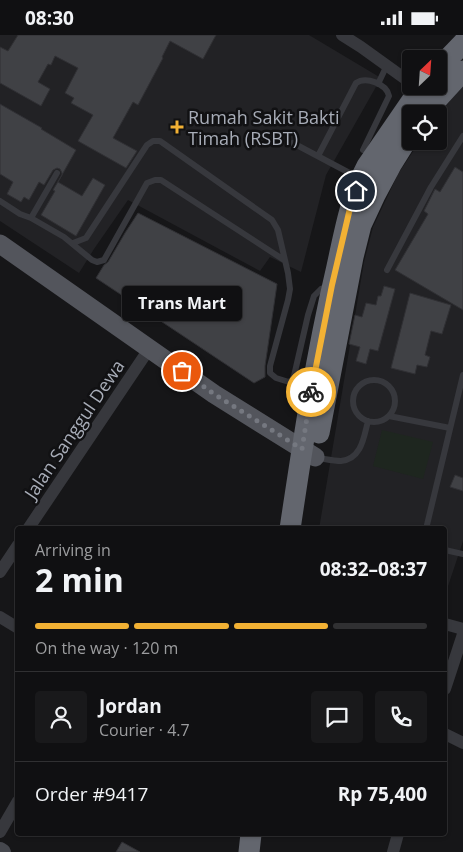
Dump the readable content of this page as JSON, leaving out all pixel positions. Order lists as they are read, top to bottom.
{
  "streets": {
    "street": ["Jalan Sanggul Dewa"]
  },
  "places": {
    "health": ["Rumah Sakit Bakti Timah (RSBT)"],
    "other": ["Trans Mart"]
  },
  "north": "top right",
  "page": {
    "status": "08:30",
    "bubble": "Trans Mart",
    "heading": ["2 min", "Arriving in", "08:32–08:37"],
    "panel": [
      "Jordan",
      "Courier · 4.7",
      "Order #9417",
      "Rp 75,400"
    ],
    "bar": "On the way · 120 m"
  }
}
